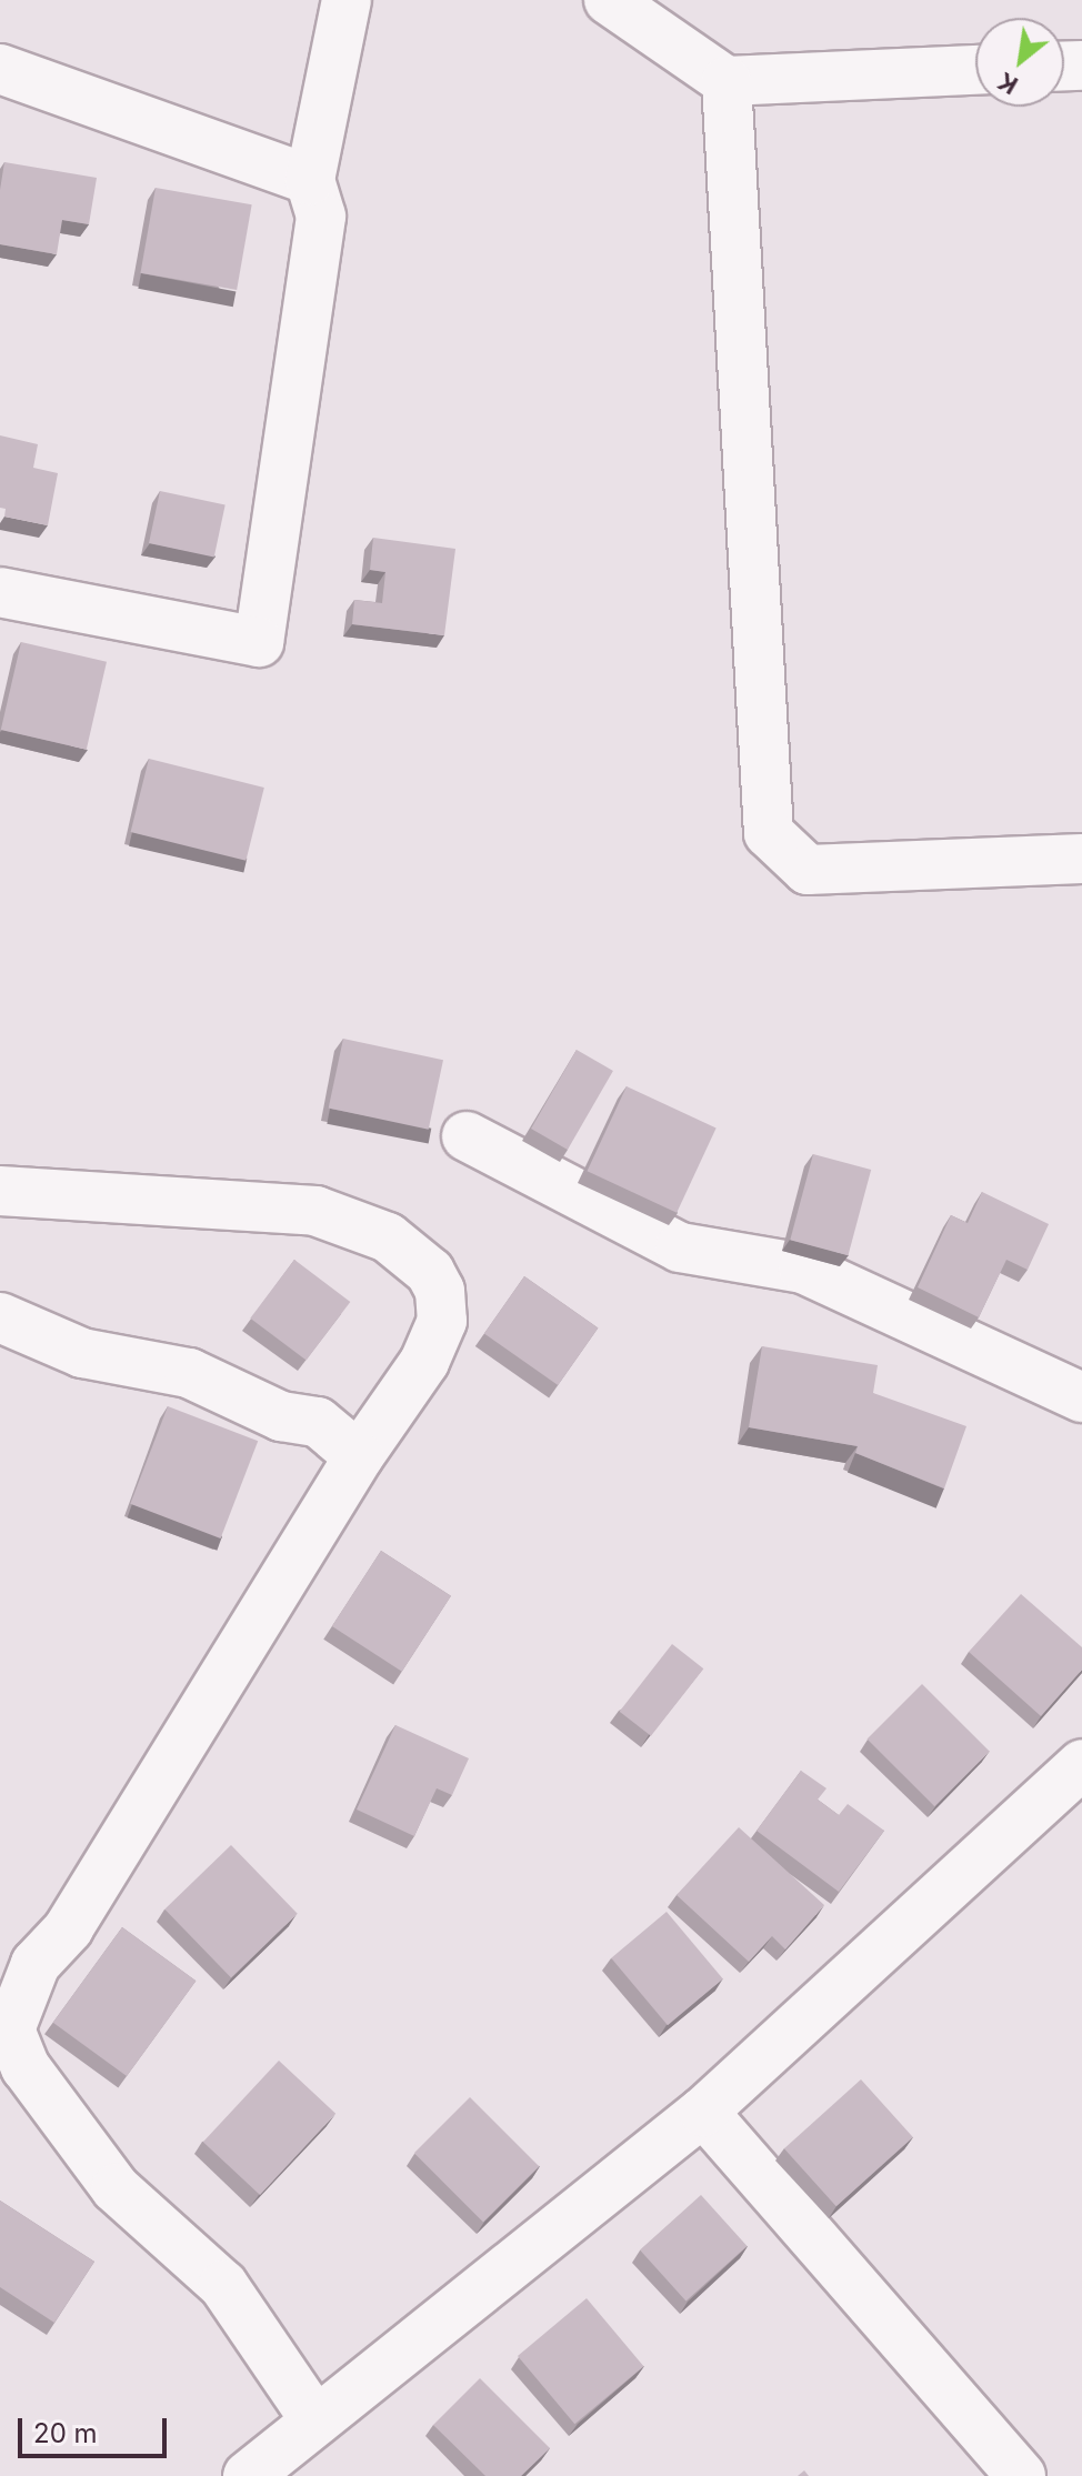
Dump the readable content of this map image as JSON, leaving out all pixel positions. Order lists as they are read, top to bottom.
{
  "scale_bar": "20 m",
  "north": "bottom left"
}
